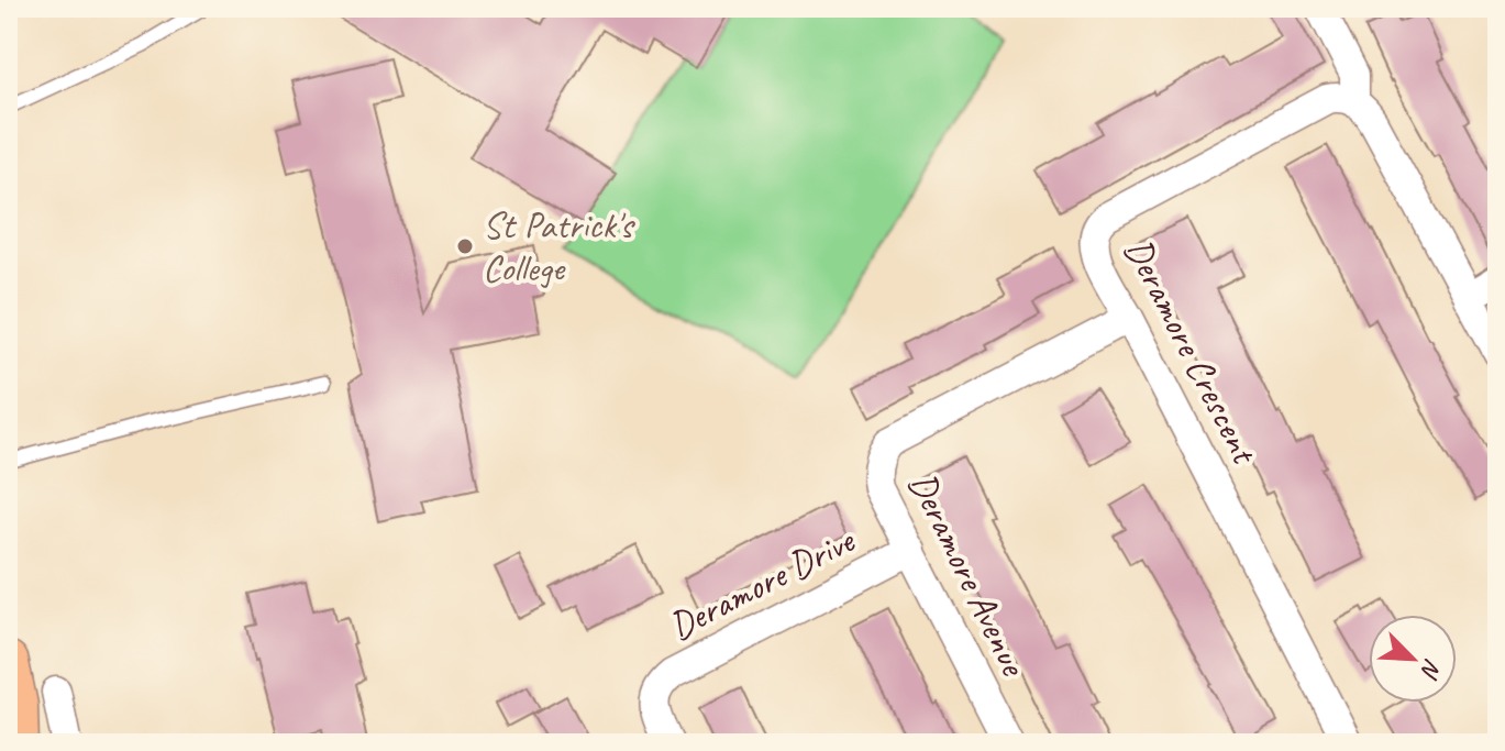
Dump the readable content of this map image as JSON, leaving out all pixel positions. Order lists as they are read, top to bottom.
{
  "streets": {
    "street": ["Deramore Crescent", "Deramore Avenue", "Deramore Drive"]
  },
  "crossings": [
    ["Deramore Crescent", "Deramore Avenue"],
    ["Deramore Avenue", "Deramore Drive"]
  ],
  "places": ["St Patrick's College"],
  "north": "bottom right"
}
